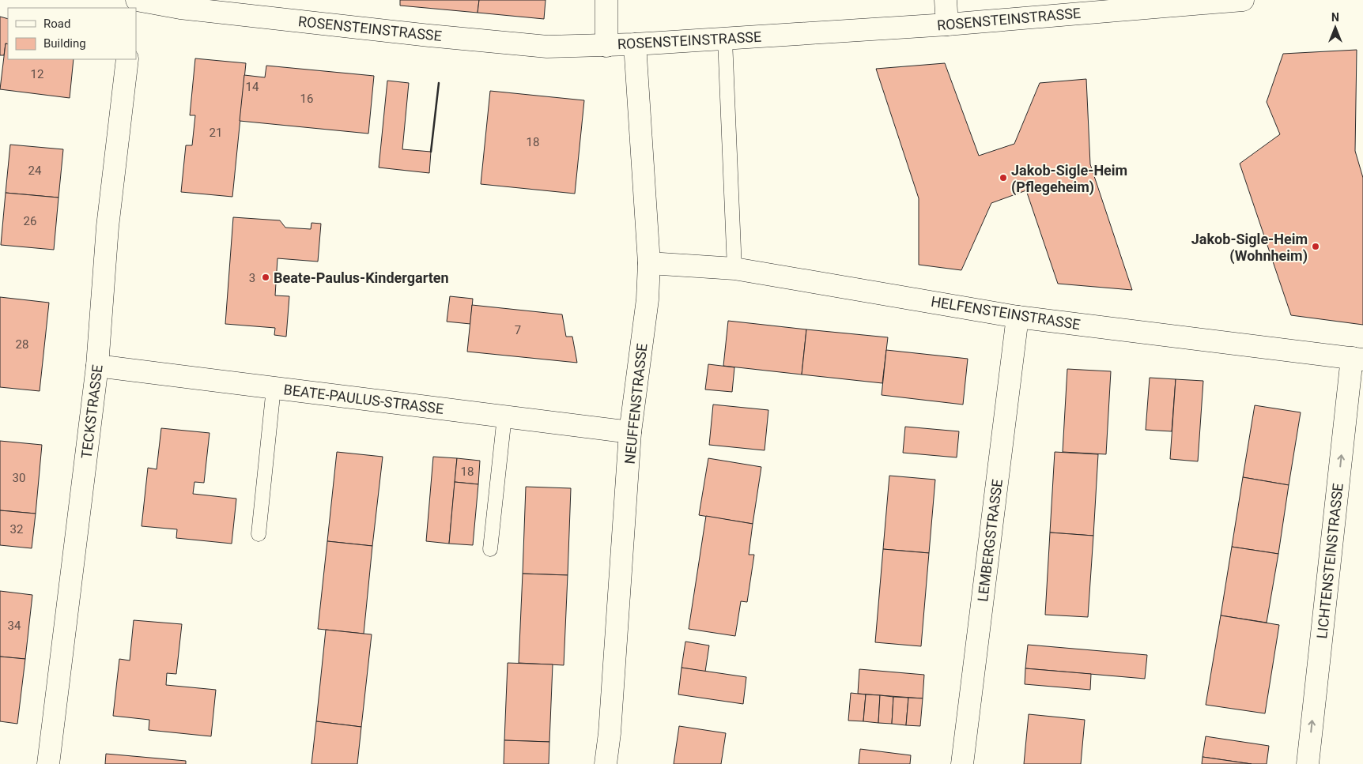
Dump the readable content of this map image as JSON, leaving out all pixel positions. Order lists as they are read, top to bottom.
{
  "streets": {
    "street": [
      "ROSENSTEINSTRASSE",
      "HELFENSTEINSTRASSE",
      "BEATE-PAULUS-STRASSE",
      "NEUFFENSTRASSE",
      "TECKSTRASSE",
      "LEMBERGSTRASSE",
      "LICHTENSTEINSTRASSE"
    ]
  },
  "crossings": [
    ["ROSENSTEINSTRASSE", "NEUFFENSTRASSE"],
    ["HELFENSTEINSTRASSE", "NEUFFENSTRASSE"],
    ["HELFENSTEINSTRASSE", "LEMBERGSTRASSE"],
    ["HELFENSTEINSTRASSE", "LICHTENSTEINSTRASSE"],
    ["BEATE-PAULUS-STRASSE", "NEUFFENSTRASSE"],
    ["BEATE-PAULUS-STRASSE", "TECKSTRASSE"]
  ],
  "one_way": ["LICHTENSTEINSTRASSE"],
  "places": ["Jakob-Sigle-Heim (Pflegeheim)", "Jakob-Sigle-Heim (Wohnheim)", "Beate-Paulus-Kindergarten"],
  "house_numbers": [
    "12",
    "14",
    "16",
    "21",
    "18",
    "24",
    "26",
    "3",
    "7",
    "28",
    "18",
    "30",
    "32",
    "34"
  ],
  "legend": ["Road", "Building"],
  "north": "top"
}
